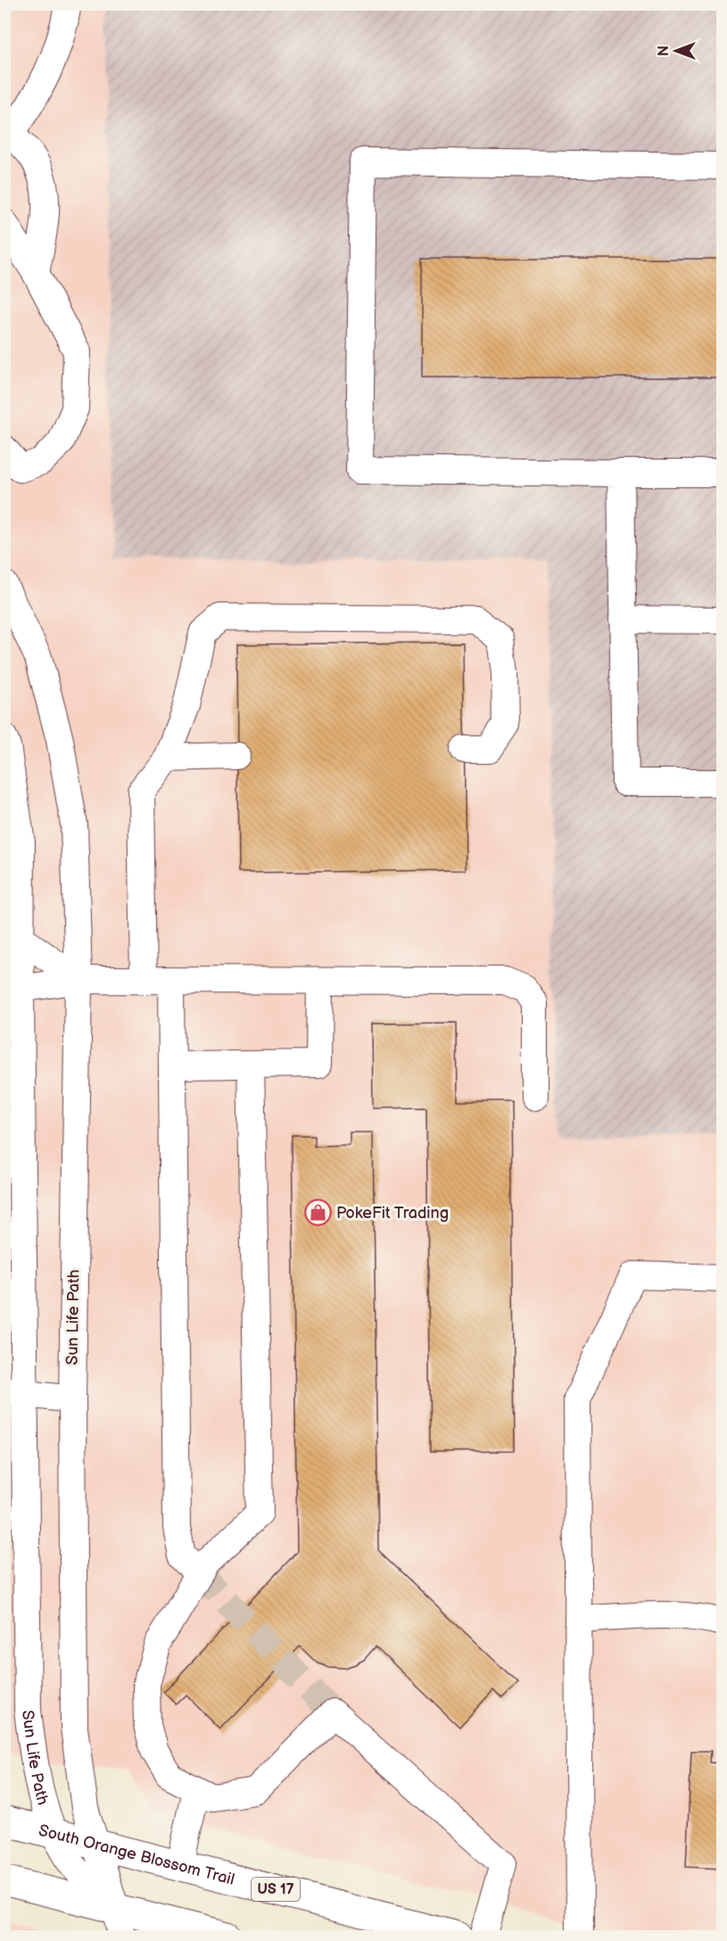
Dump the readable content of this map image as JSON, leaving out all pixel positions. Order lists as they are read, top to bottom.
{
  "streets": {
    "main road": ["South Orange Blossom Trail", "US 17"],
    "street": ["Sun Life Path"]
  },
  "crossings": [
    ["Sun Life Path", "South Orange Blossom Trail"]
  ],
  "places": {
    "shop": ["PokeFit Trading"]
  },
  "north": "left"
}
